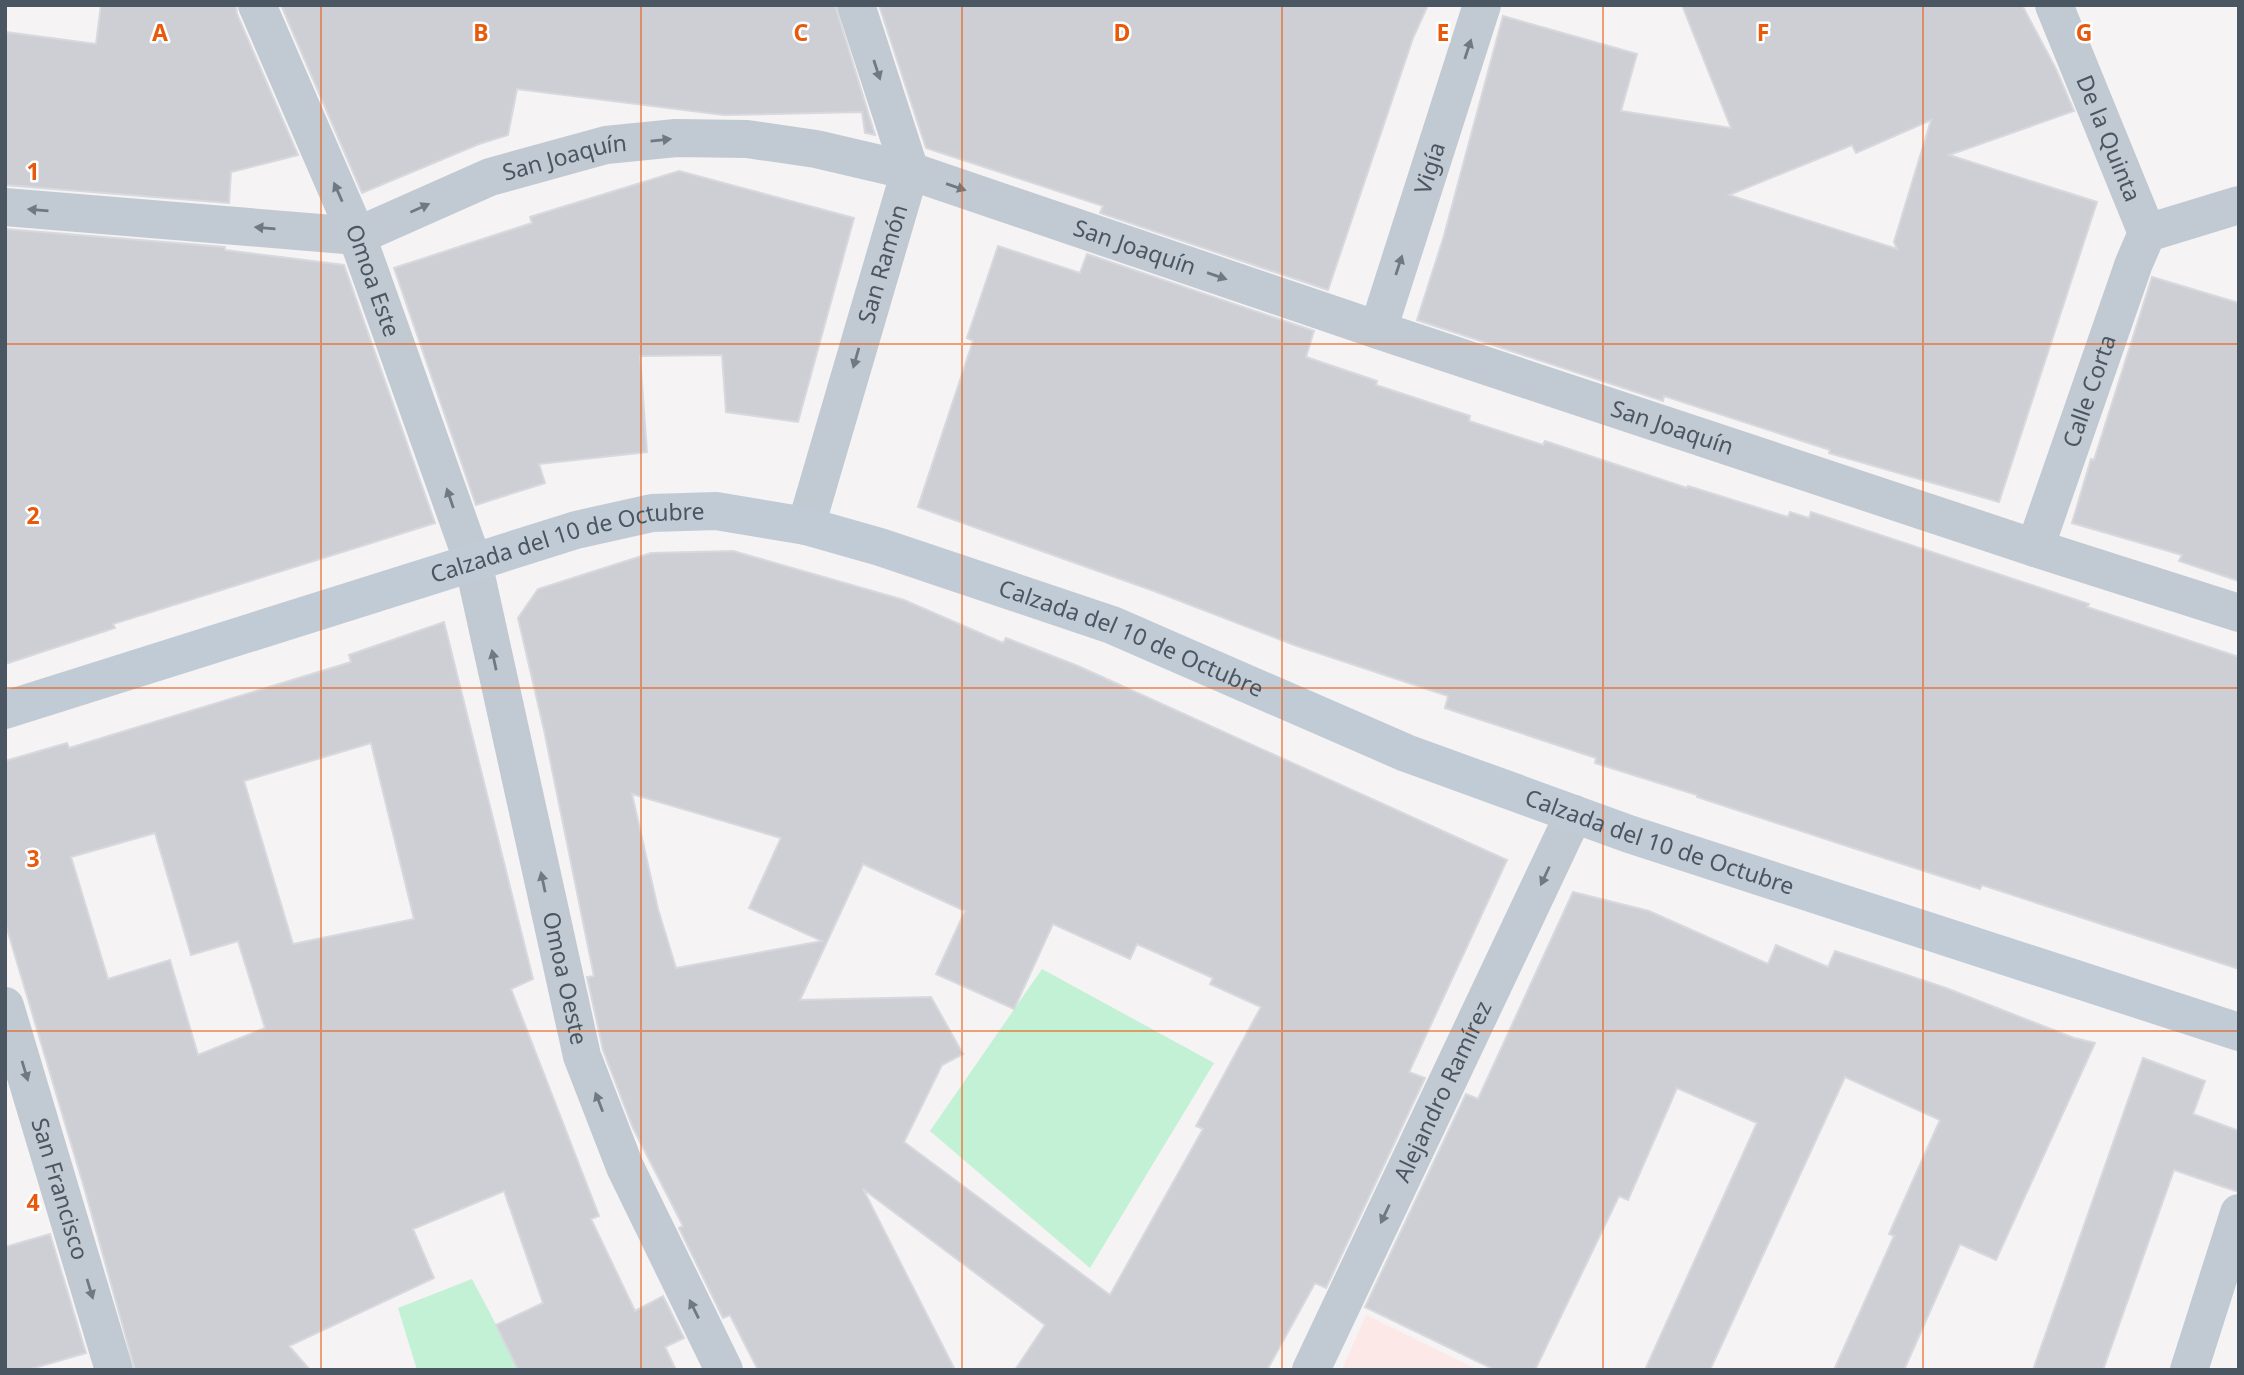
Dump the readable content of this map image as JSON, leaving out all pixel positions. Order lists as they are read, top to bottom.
{
  "streets": {
    "main road": ["Calzada del 10 de Octubre"],
    "street": [
      "De la Quinta",
      "San Joaquín",
      "Vigía",
      "San Ramón",
      "Omoa Este",
      "Calle Corta",
      "Omoa Oeste",
      "Alejandro Ramírez",
      "San Francisco"
    ]
  },
  "crossings": [
    ["De la Quinta", "Calle Corta"],
    ["San Joaquín", "Vigía"],
    ["San Joaquín", "San Ramón"],
    ["San Joaquín", "Omoa Este"],
    ["San Joaquín", "Calle Corta"],
    ["San Ramón", "Calzada del 10 de Octubre"],
    ["Omoa Este", "Calzada del 10 de Octubre"],
    ["Omoa Este", "Omoa Oeste"],
    ["Calzada del 10 de Octubre", "Omoa Oeste"],
    ["Calzada del 10 de Octubre", "Alejandro Ramírez"]
  ],
  "one_way": [
    "Vigía",
    "San Ramón",
    "Omoa Este",
    "Omoa Oeste",
    "Alejandro Ramírez",
    "San Francisco"
  ],
  "grid": {
    "columns": [
      "A",
      "B",
      "C",
      "D",
      "E",
      "F",
      "G"
    ],
    "rows": [
      "1",
      "2",
      "3",
      "4"
    ]
  }
}
